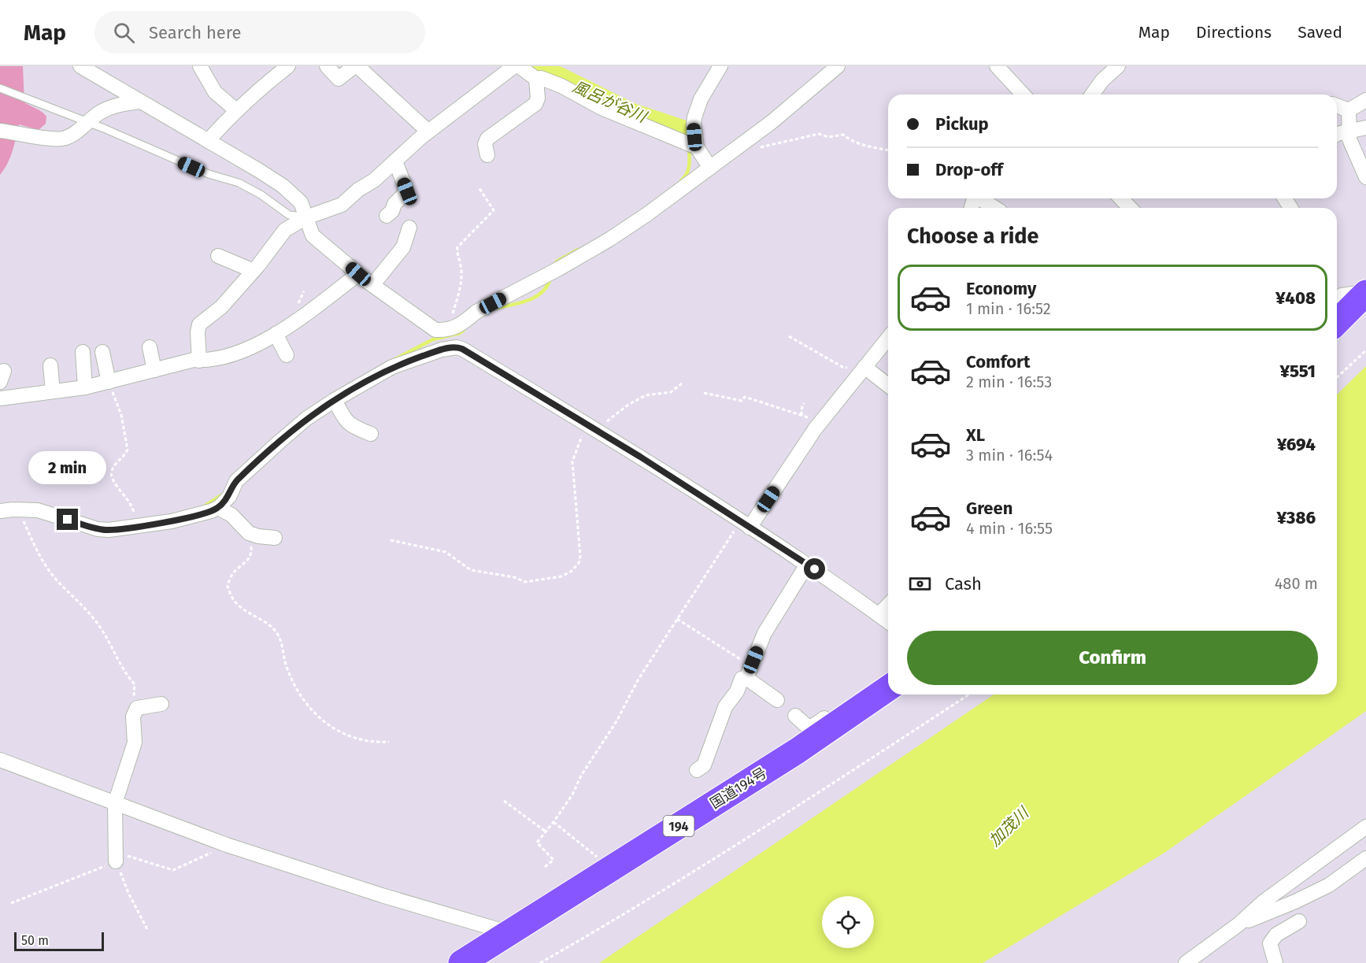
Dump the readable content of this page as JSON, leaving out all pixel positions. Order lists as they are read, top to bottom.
{
  "streets": {
    "highway": ["国道194号", "194"]
  },
  "water": ["風呂が谷川", "加茂川"],
  "scale_bar": "50 m",
  "page": {
    "header": "Map",
    "search": "Search here",
    "nav": ["Map", "Directions", "Saved"],
    "banner": ["Pickup", "Drop-off"],
    "heading": "Choose a ride",
    "list": [
      {
        "name": "Economy",
        "note": "1 min · 16:52",
        "value": "¥408"
      },
      {
        "name": "Comfort",
        "note": "2 min · 16:53",
        "value": "¥551"
      },
      {
        "name": "XL",
        "note": "3 min · 16:54",
        "value": "¥694"
      },
      {
        "name": "Green",
        "note": "4 min · 16:55",
        "value": "¥386"
      }
    ],
    "bubble": "2 min",
    "pay": ["Cash", "480 m"],
    "buttons": "Confirm",
    "scale": "50 m"
  }
}
